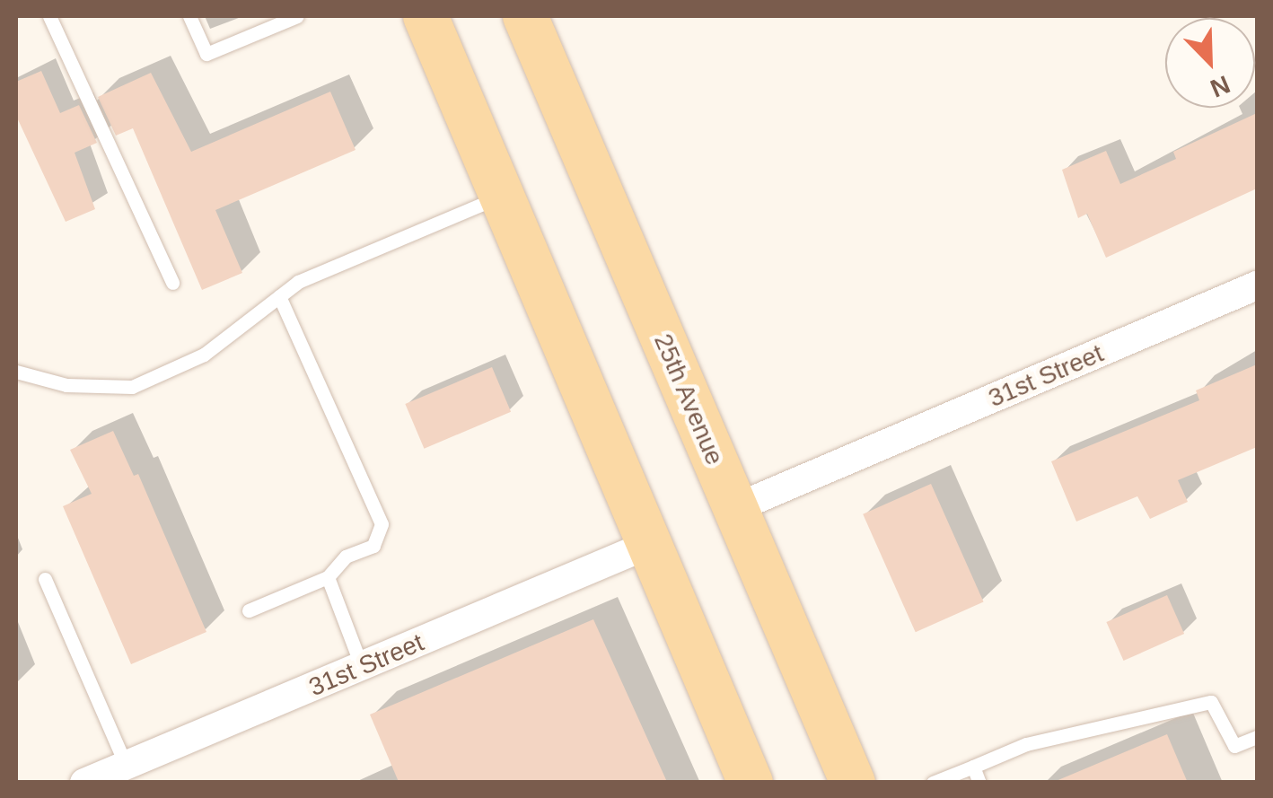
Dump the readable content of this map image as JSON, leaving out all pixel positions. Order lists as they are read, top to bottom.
{
  "streets": {
    "main road": ["25th Avenue"],
    "street": ["31st Street"]
  },
  "crossings": [
    ["31st Street", "25th Avenue"]
  ],
  "north": "bottom right"
}
